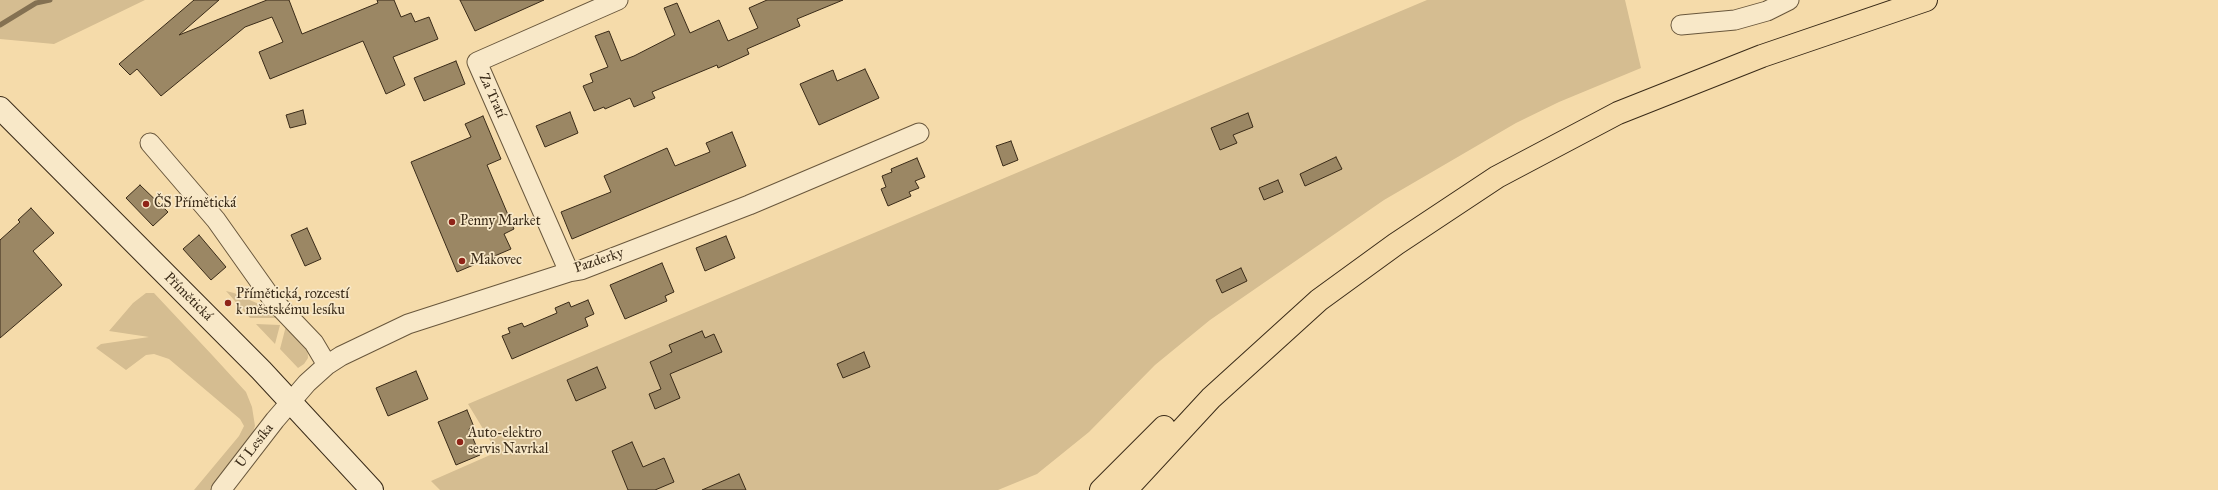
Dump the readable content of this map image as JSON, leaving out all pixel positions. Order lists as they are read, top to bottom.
{
  "streets": {
    "main road": ["Přímětická"],
    "street": ["Za Tratí", "Pazderky", "U Lesíka"]
  },
  "crossings": [
    ["Za Tratí", "Pazderky"],
    ["Pazderky", "Přímětická"],
    ["Pazderky", "U Lesíka"],
    ["Přímětická", "U Lesíka"]
  ],
  "places": [
    "ČS Přímětická",
    "Penny Market",
    "Makovec",
    "Přímětická, rozcestí k městskému lesíku",
    "Auto-elektro servis Navrkal"
  ]
}
